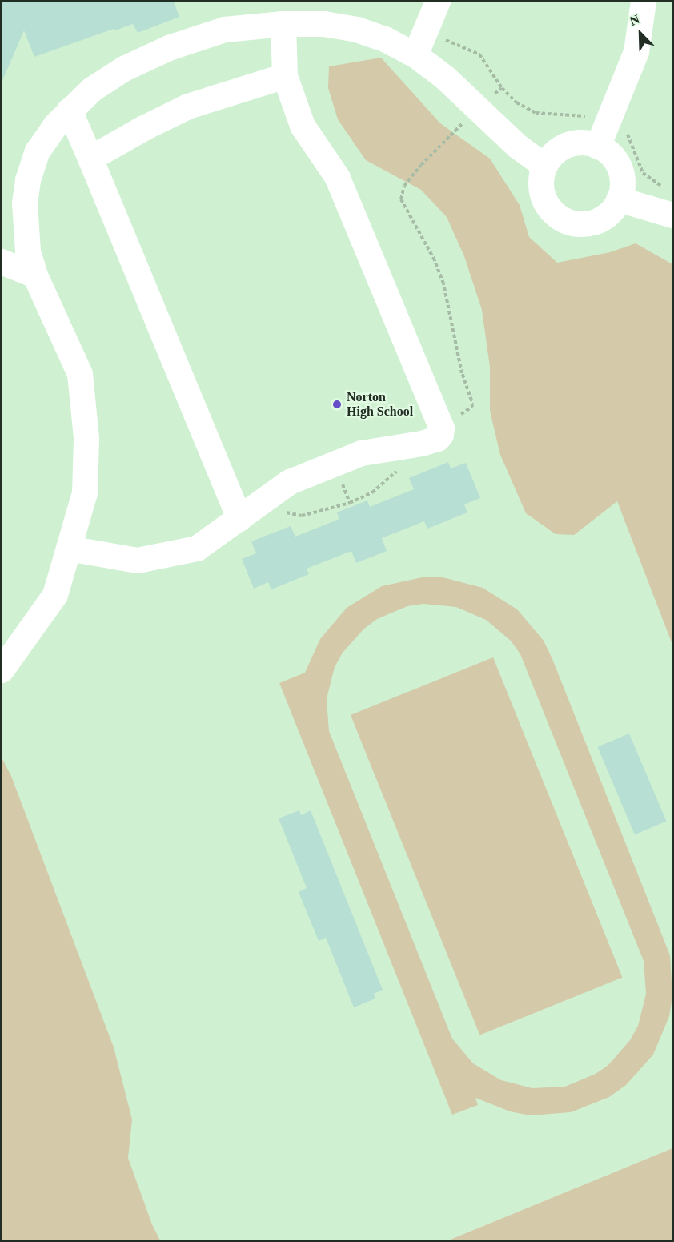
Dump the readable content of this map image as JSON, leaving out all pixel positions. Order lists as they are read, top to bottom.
{
  "places": ["Norton High School"],
  "north": "top left"
}
